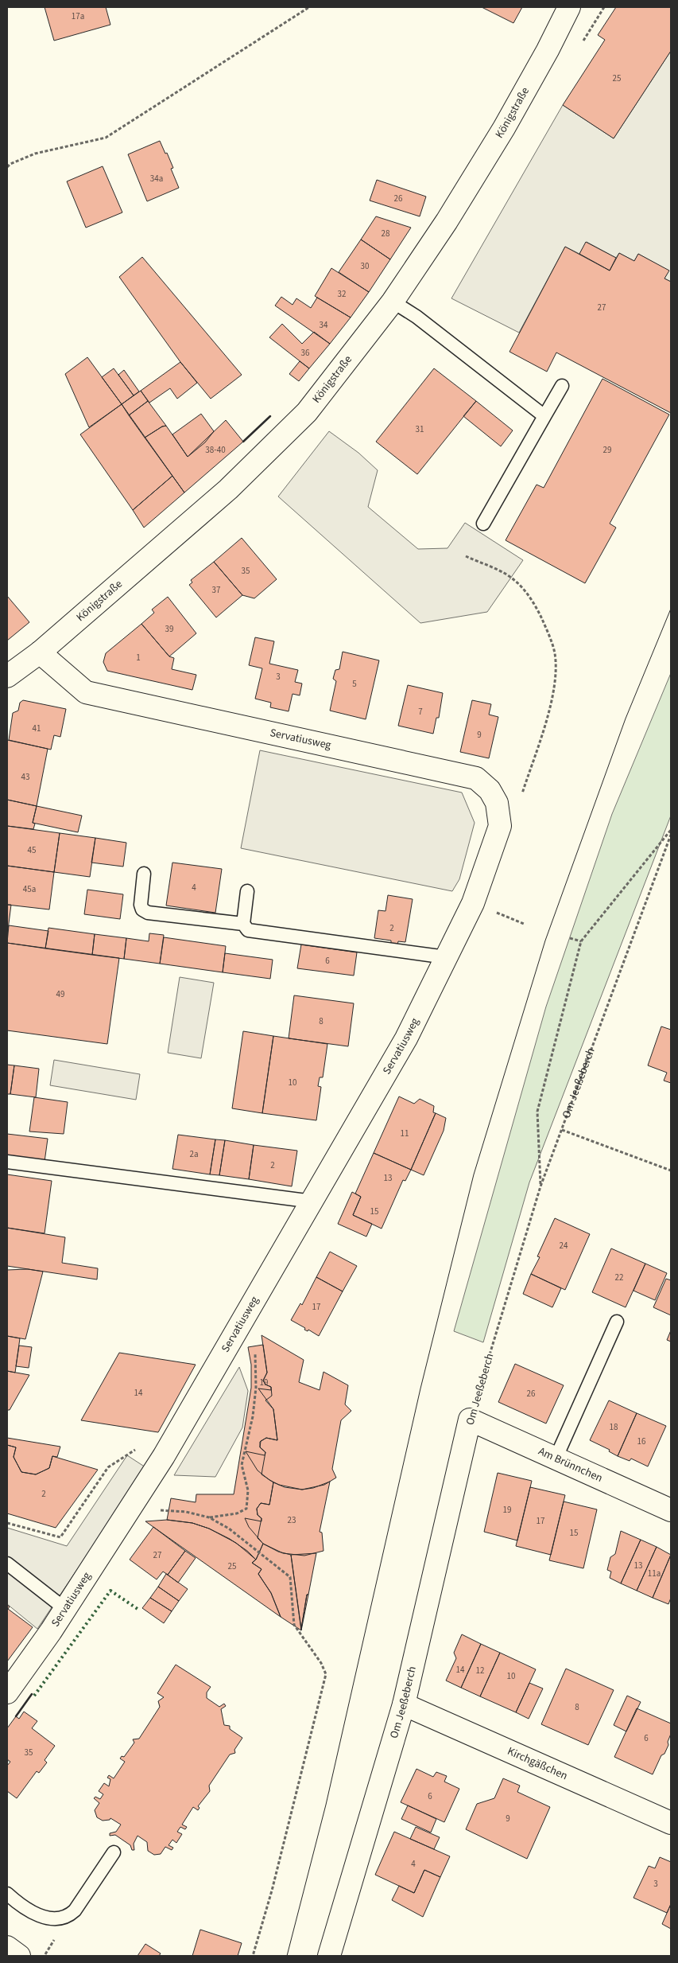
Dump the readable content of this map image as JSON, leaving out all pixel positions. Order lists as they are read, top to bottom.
{
  "streets": {
    "street": [
      "Königstraße",
      "Servatiusweg",
      "Om Jeeßeberch",
      "Am Brünnchen",
      "Kirchgäßchen"
    ]
  },
  "crossings": [
    ["Königstraße", "Servatiusweg"],
    ["Om Jeeßeberch", "Am Brünnchen"],
    ["Om Jeeßeberch", "Kirchgäßchen"]
  ],
  "house_numbers": [
    "17a",
    "25",
    "34a",
    "26",
    "28",
    "30",
    "32",
    "27",
    "34",
    "36",
    "31",
    "38-40",
    "29",
    "35",
    "37",
    "39",
    "1",
    "3",
    "5",
    "7",
    "41",
    "9",
    "43",
    "45",
    "4",
    "45a",
    "2",
    "6",
    "49",
    "8",
    "10",
    "11",
    "2a",
    "2",
    "13",
    "15",
    "24",
    "22",
    "17",
    "19",
    "14",
    "26",
    "18",
    "16",
    "2",
    "19",
    "23",
    "17",
    "15",
    "27",
    "13",
    "25",
    "11a",
    "14",
    "12",
    "10",
    "8",
    "6",
    "35",
    "6",
    "9",
    "4",
    "3"
  ]
}
